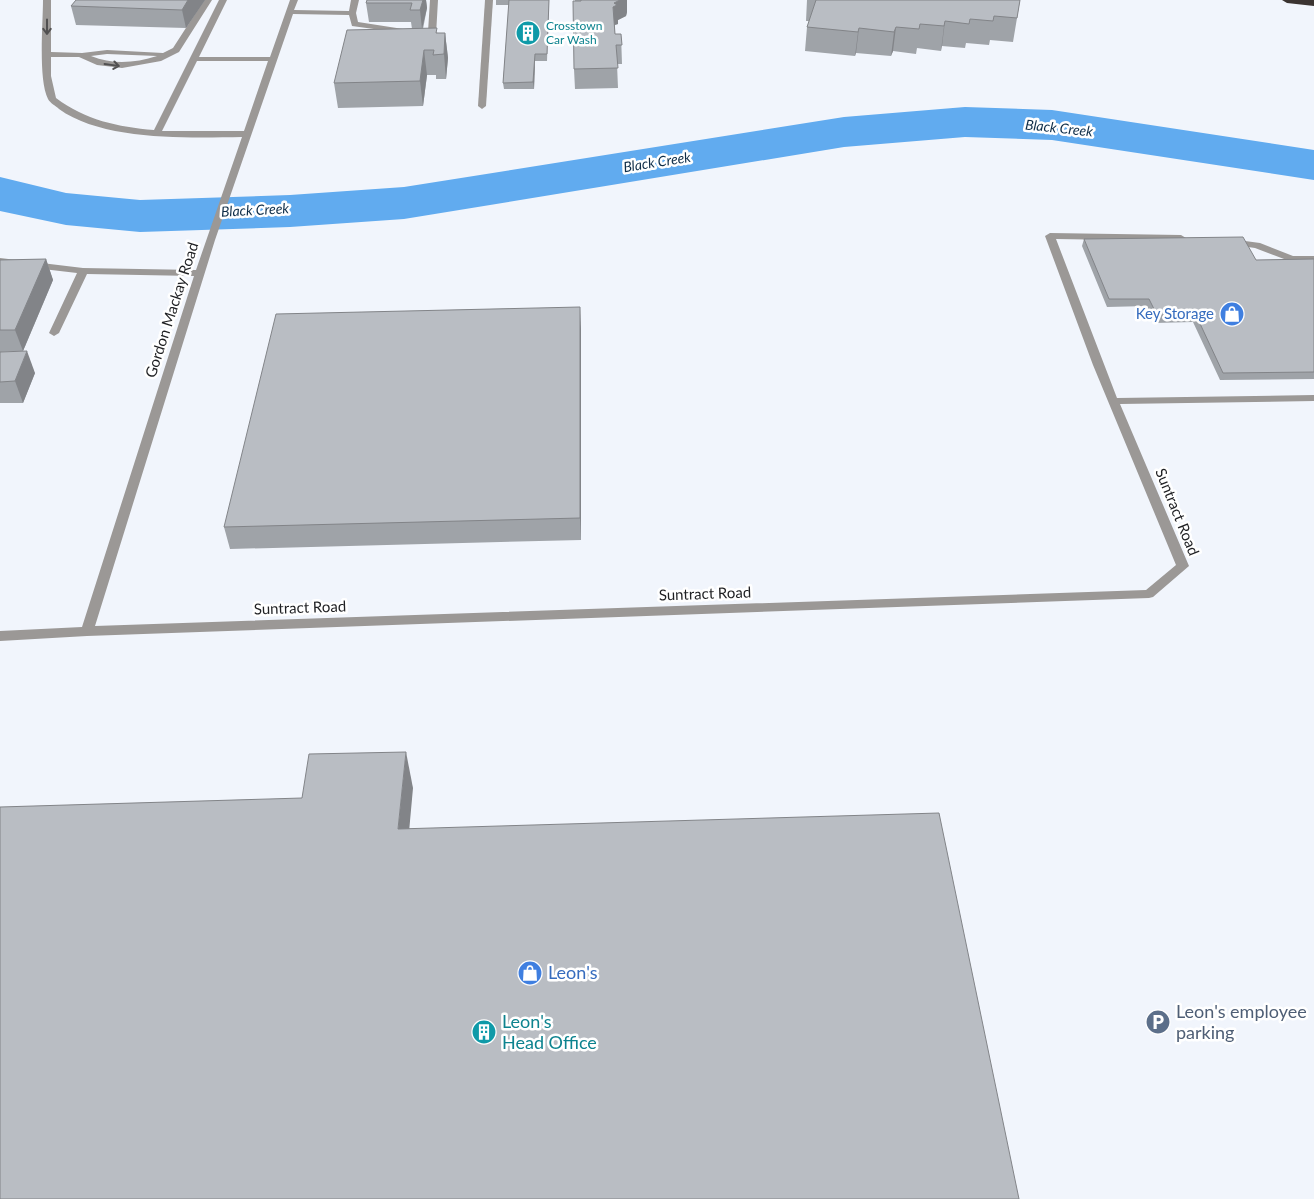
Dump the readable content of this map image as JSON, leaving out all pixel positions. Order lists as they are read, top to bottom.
{
  "streets": {
    "street": ["Gordon Mackay Road", "Suntract Road"]
  },
  "crossings": [
    ["Gordon Mackay Road", "Suntract Road"]
  ],
  "water": ["Black Creek"],
  "places": {
    "building": ["Crosstown Car Wash", "Leon's Head Office"],
    "shop": ["Key Storage", "Leon's"],
    "parking": ["Leon's employee parking"]
  }
}
